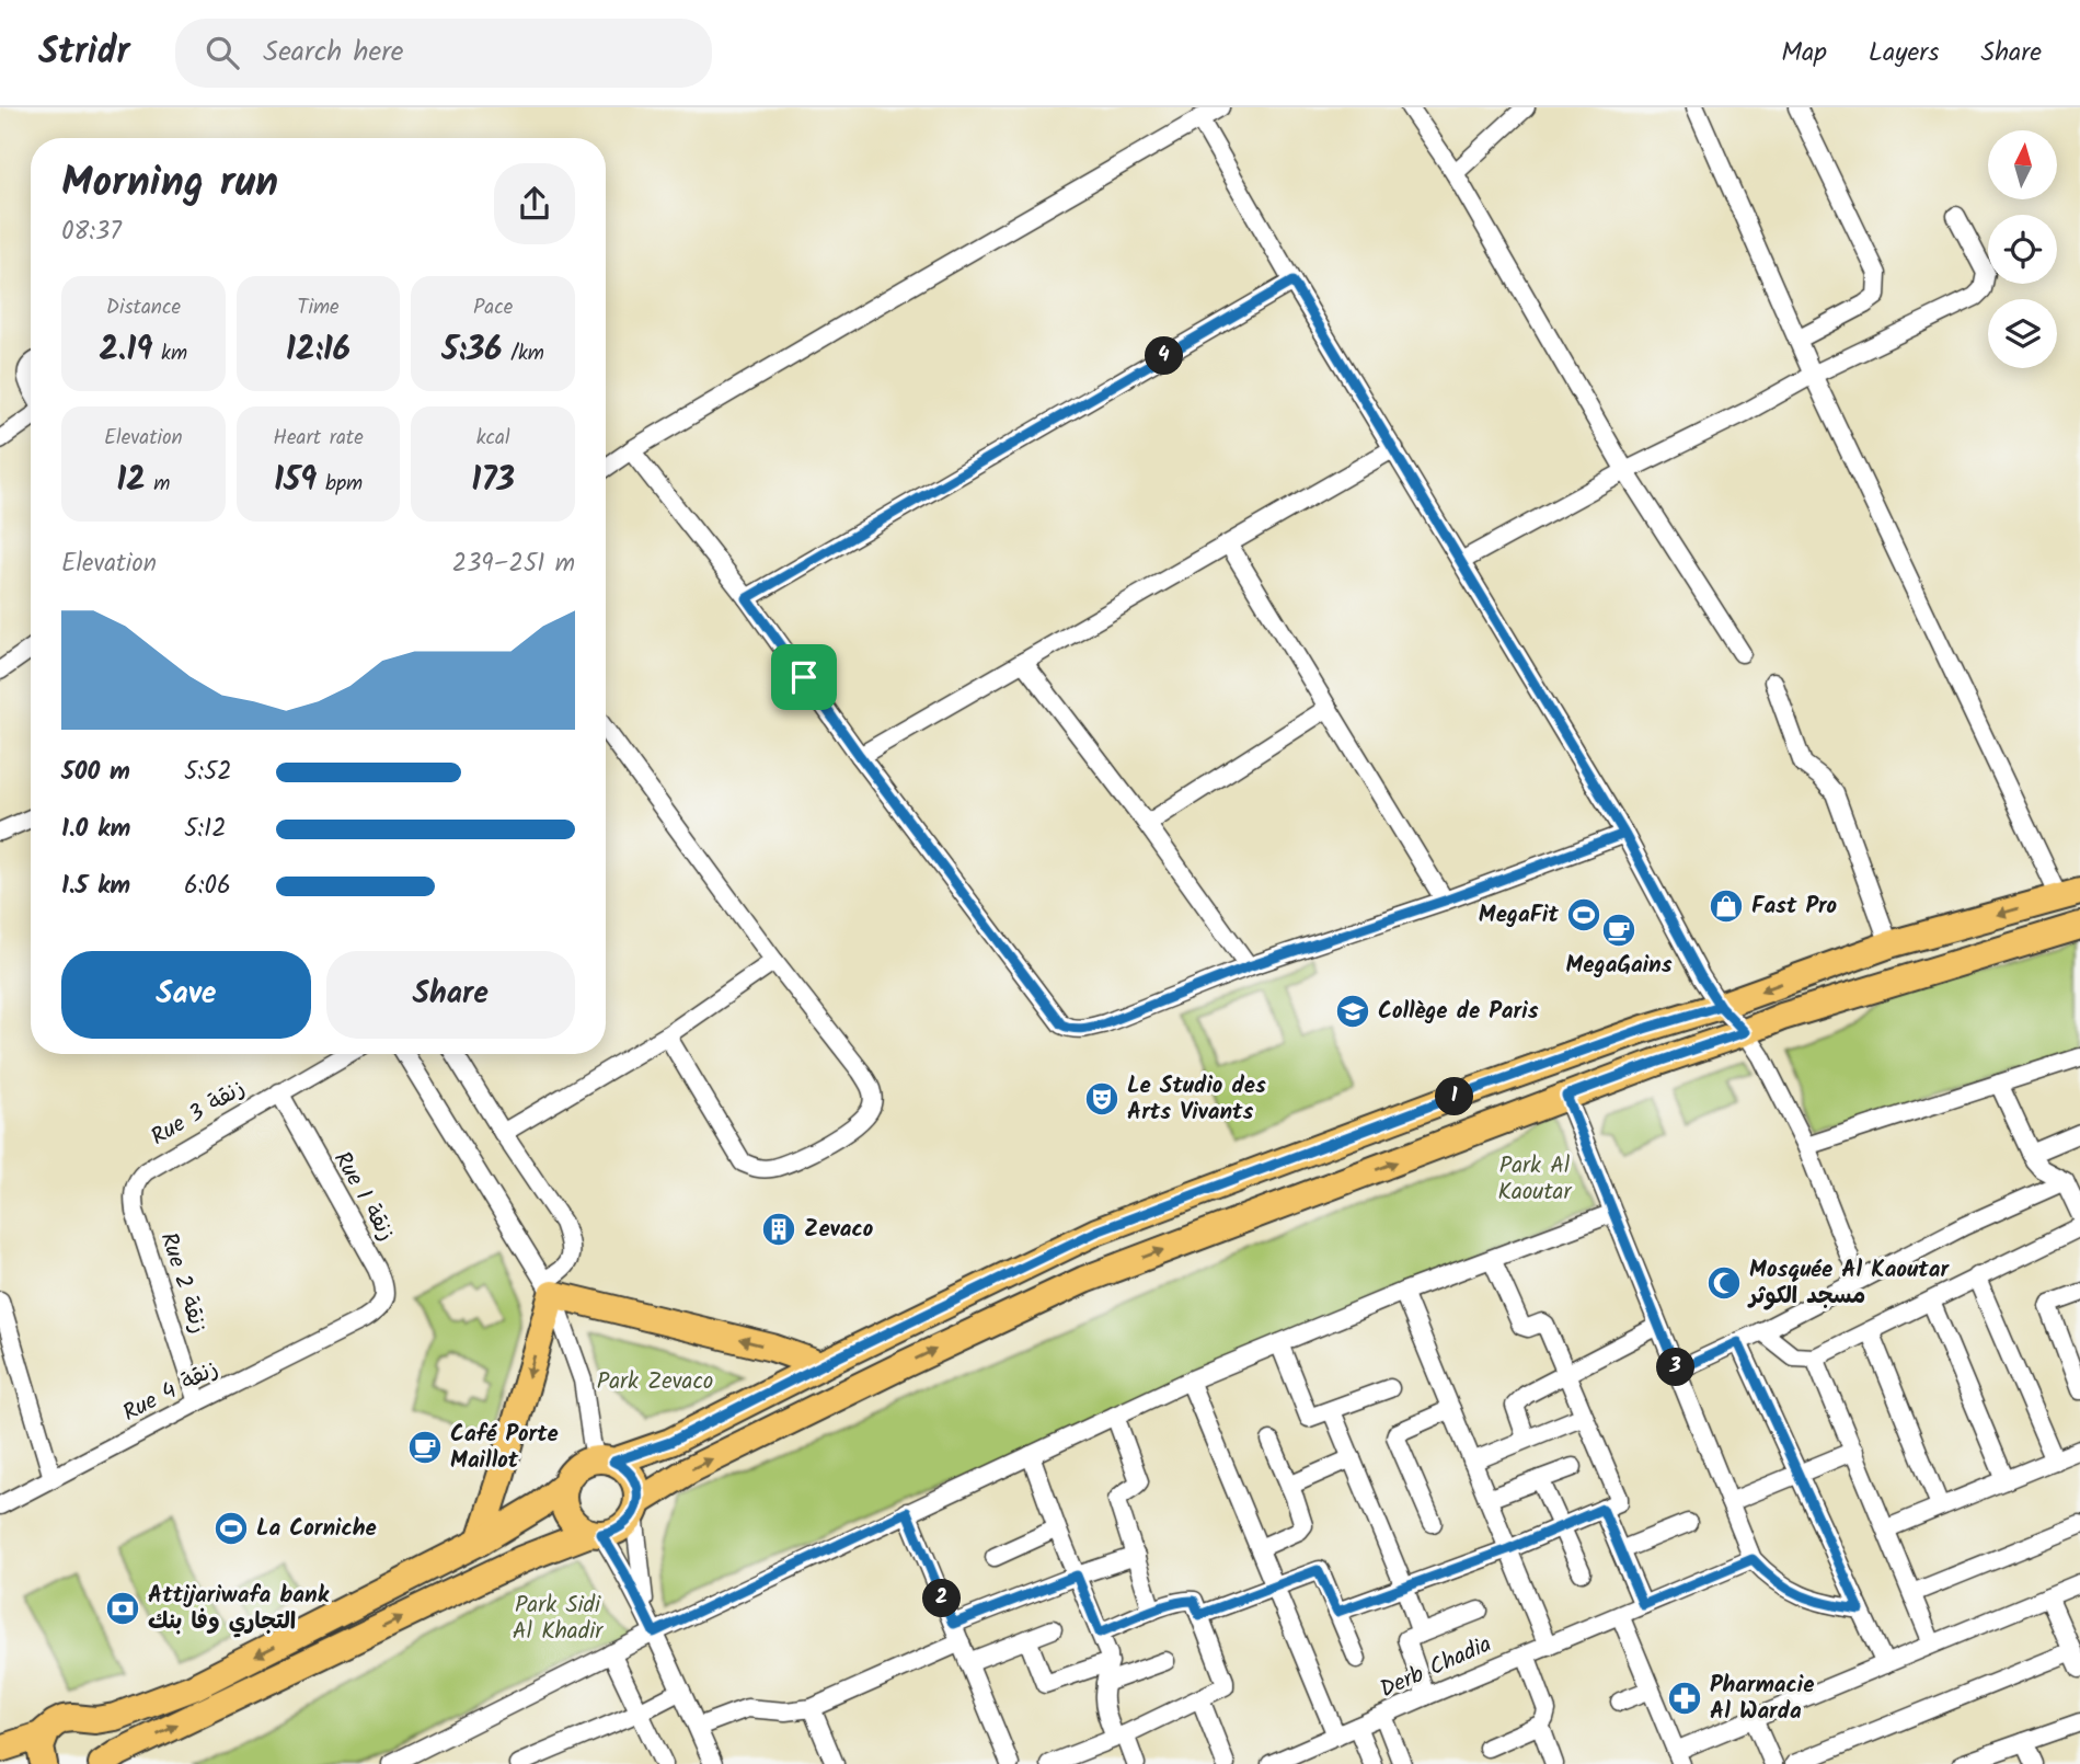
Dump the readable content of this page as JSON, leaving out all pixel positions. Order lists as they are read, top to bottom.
{
  "streets": {
    "street": [
      "Rue 3 زنقة",
      "Rue 1 زنقة",
      "Rue 2 زنقة",
      "Rue 4 زنقة",
      "Derb Chadia"
    ]
  },
  "crossings": [
    ["Rue 3 زنقة", "Rue 1 زنقة"],
    ["Rue 3 زنقة", "Rue 2 زنقة"],
    ["Rue 1 زنقة", "Rue 4 زنقة"],
    ["Rue 2 زنقة", "Rue 4 زنقة"]
  ],
  "parks": ["Park Al Kaoutar", "Park Zevaco", "Park Sidi Al Khadir"],
  "places": {
    "shop": ["Fast Pro"],
    "sports": ["MegaFit", "La Corniche"],
    "cafe": ["MegaGains", "Café Porte Maillot"],
    "school or university": ["Collège de Paris"],
    "theatre": ["Le Studio des Arts Vivants"],
    "building": ["Zevaco"],
    "mosque": ["Mosquée Al Kaoutar مسجد الكوثر"],
    "bank": ["Attijariwafa bank التجاري وفا بنك"],
    "pharmacy": ["Pharmacie Al Warda"]
  },
  "north": "top",
  "page": {
    "header": "Stridr",
    "search": "Search here",
    "nav": ["Map", "Layers", "Share"],
    "heading": ["Morning run", "08:37"],
    "stats": [
      ["Distance", "2.19 km"],
      ["Time", "12:16"],
      ["Pace", "5:36 /km"],
      ["Elevation", "12 m"],
      ["Heart rate", "159 bpm"],
      ["kcal", "173"]
    ],
    "pins": [
      "4",
      "1",
      "3",
      "2"
    ],
    "chart": ["Elevation", "239–251 m"],
    "list": [
      {
        "name": "500 m",
        "note": "5:52"
      },
      {
        "name": "1.0 km",
        "note": "5:12"
      },
      {
        "name": "1.5 km",
        "note": "6:06"
      }
    ],
    "buttons": ["Save", "Share"]
  }
}
